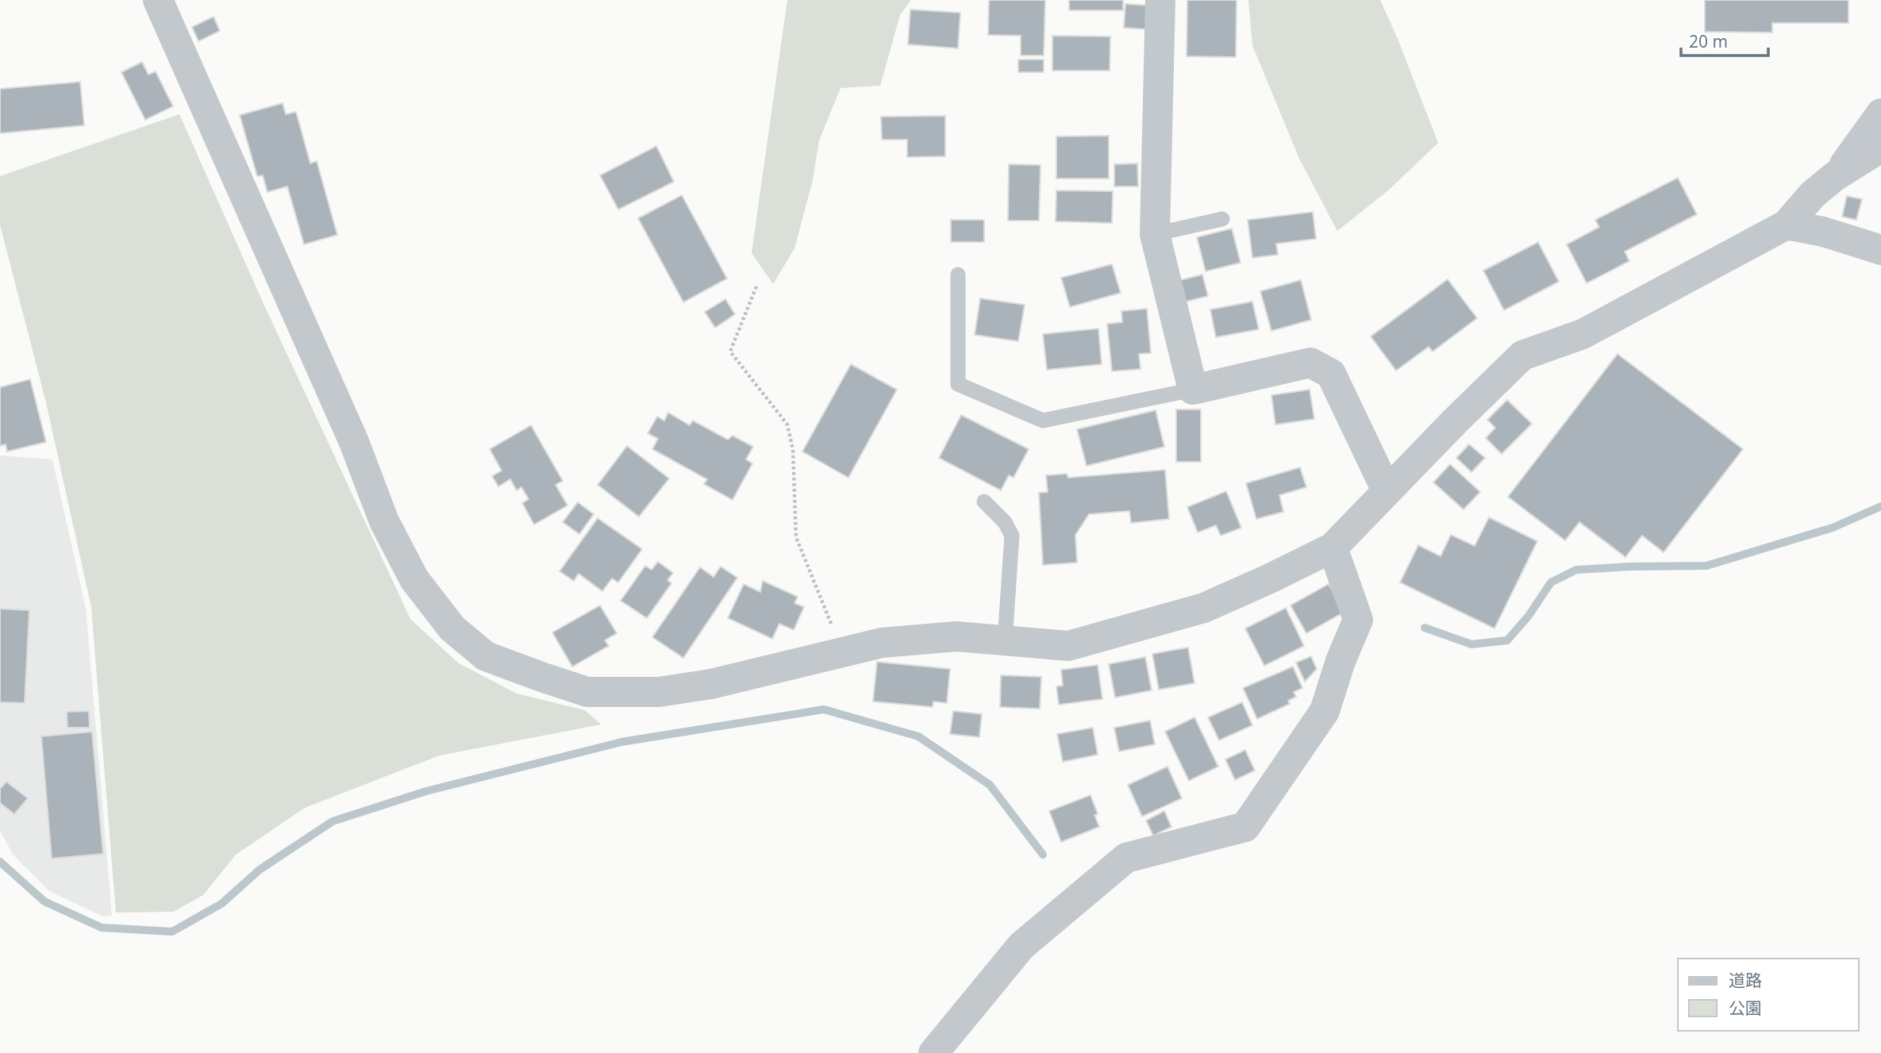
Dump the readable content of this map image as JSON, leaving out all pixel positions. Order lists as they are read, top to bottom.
{
  "legend": ["道路", "公園"],
  "scale_bar": "20 m"
}
